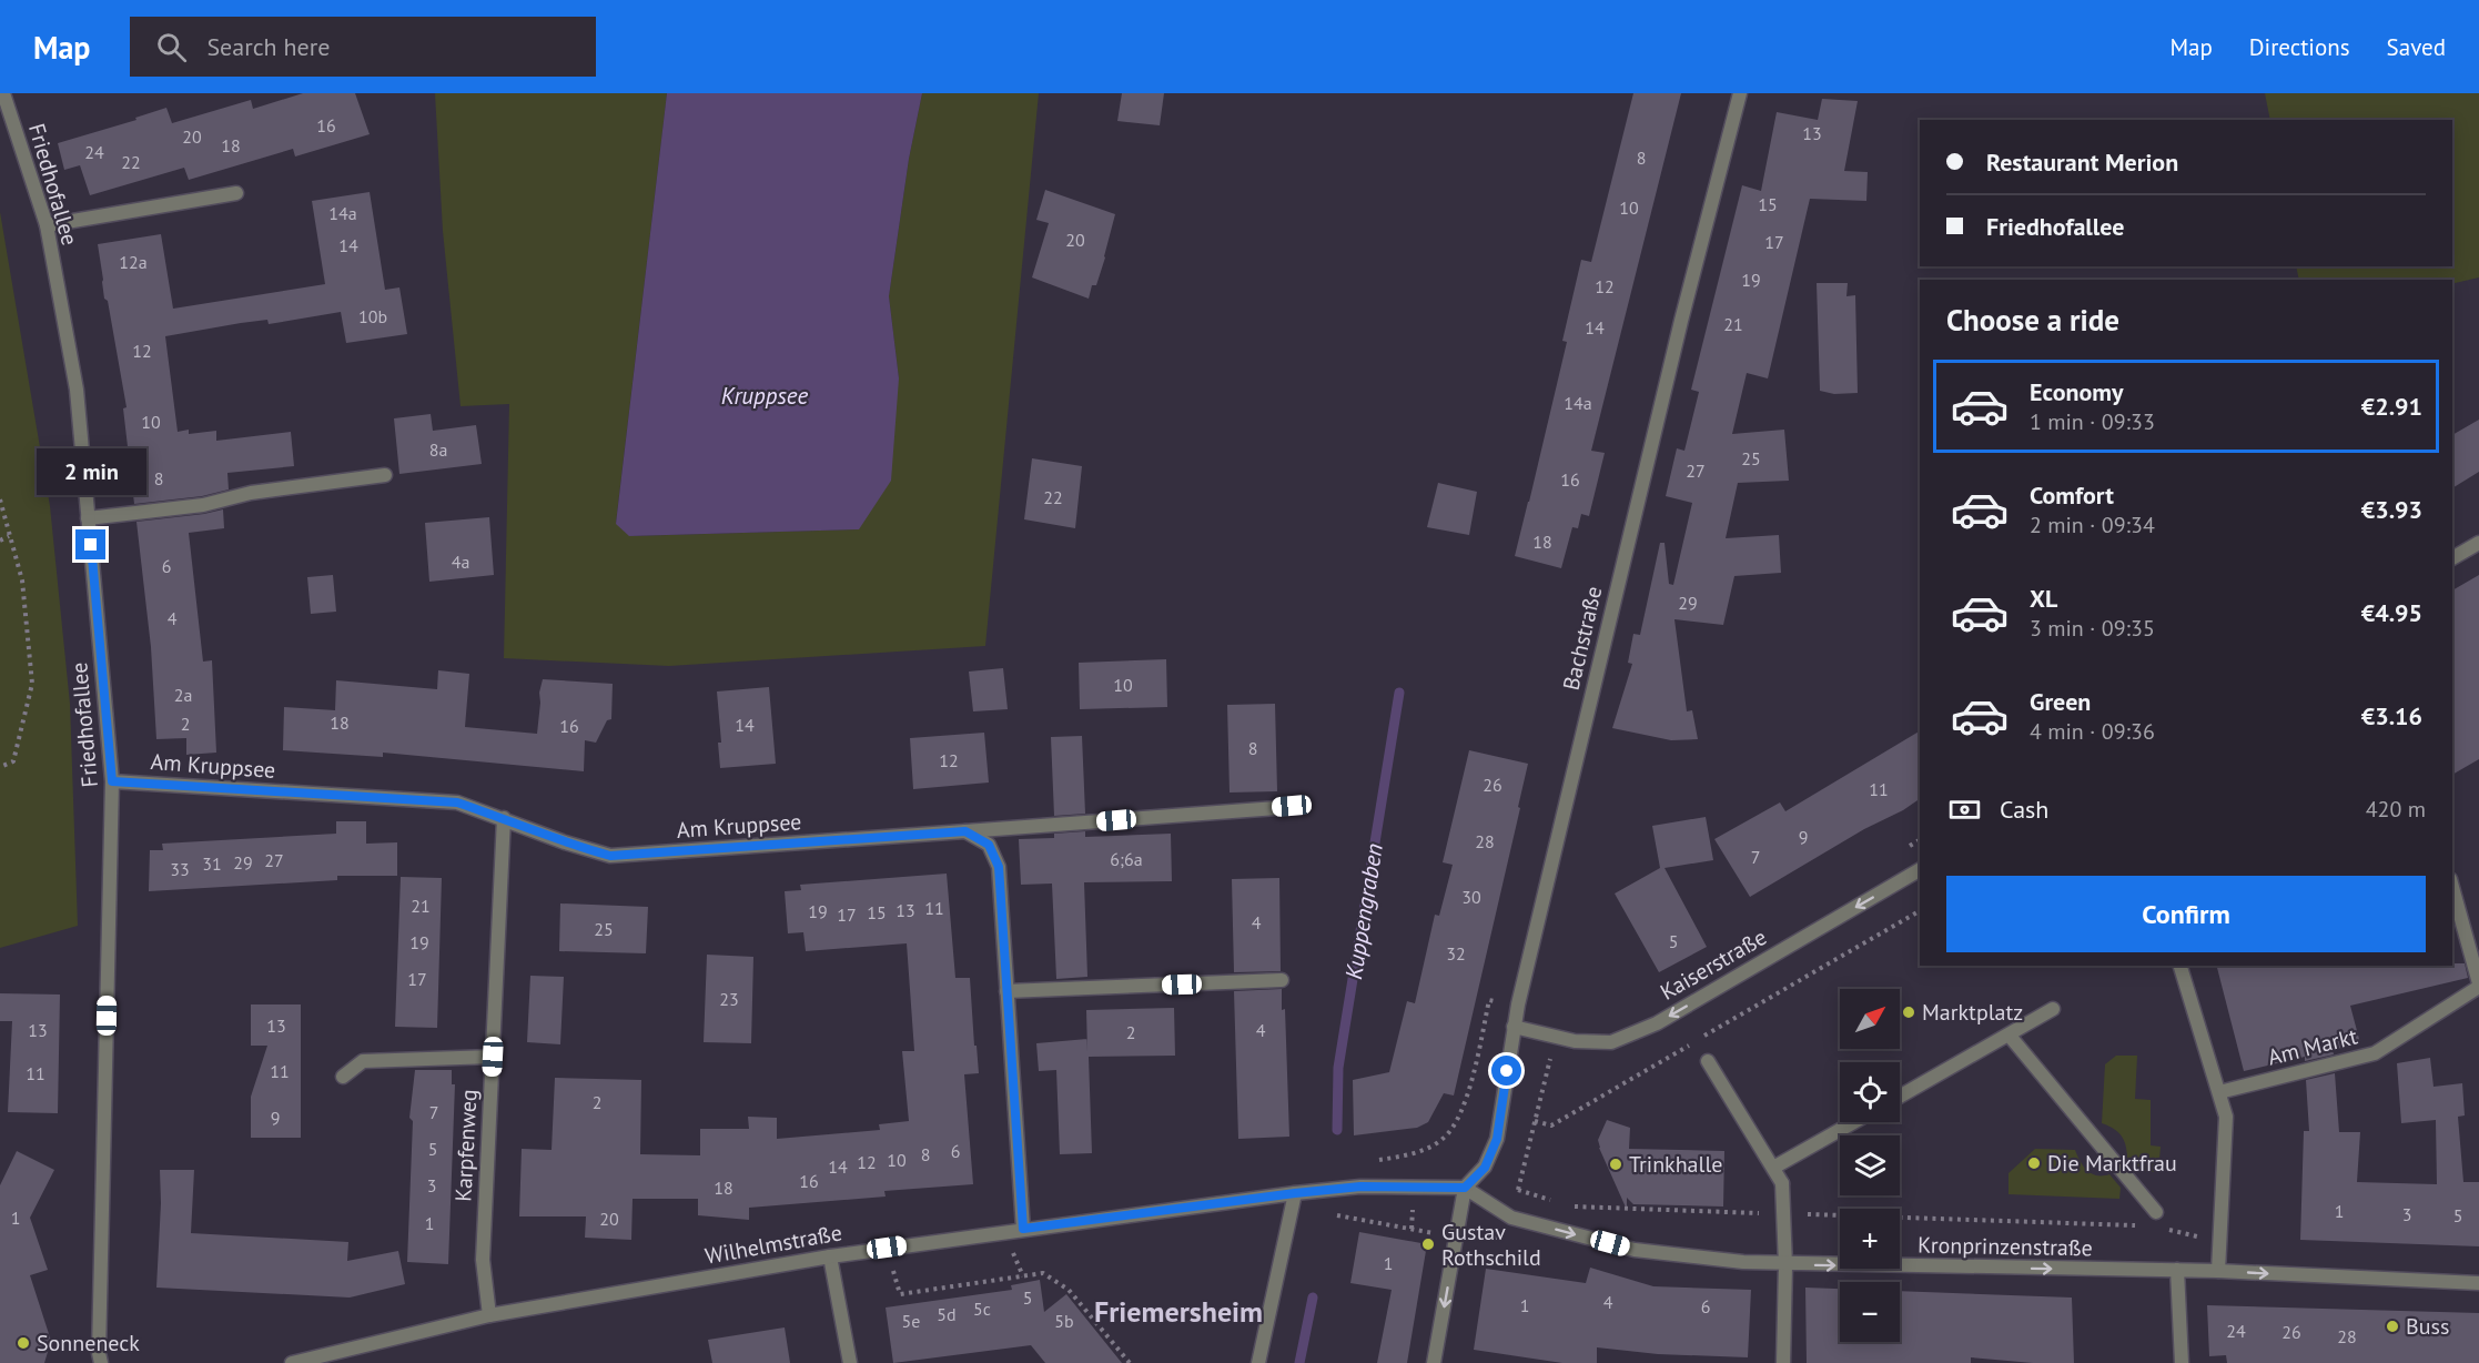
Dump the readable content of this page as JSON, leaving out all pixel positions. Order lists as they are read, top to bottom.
{
  "streets": {
    "street": [
      "Friedhofallee",
      "Bachstraße",
      "Am Kruppsee",
      "Kaiserstraße",
      "Am Markt",
      "Karpfenweg",
      "Wilhelmstraße",
      "Kronprinzenstraße"
    ]
  },
  "crossings": [
    ["Friedhofallee", "Am Kruppsee"],
    ["Bachstraße", "Kaiserstraße"],
    ["Bachstraße", "Wilhelmstraße"],
    ["Bachstraße", "Kronprinzenstraße"],
    ["Am Kruppsee", "Karpfenweg"],
    ["Karpfenweg", "Wilhelmstraße"],
    ["Wilhelmstraße", "Kronprinzenstraße"]
  ],
  "one_way": ["Kaiserstraße", "Kronprinzenstraße"],
  "districts": ["Friemersheim"],
  "water": ["Kruppsee", "Kuppengraben"],
  "places": [
    "Marktplatz",
    "Die Marktfrau",
    "Trinkhalle",
    "Gustav Rothschild",
    "Buss",
    "Sonneneck"
  ],
  "house_numbers": [
    "16",
    "13",
    "20",
    "18",
    "24",
    "8",
    "22",
    "15",
    "10",
    "14a",
    "20",
    "17",
    "14",
    "12a",
    "19",
    "12",
    "10b",
    "21",
    "14",
    "12",
    "14a",
    "10",
    "8a",
    "25",
    "27",
    "8",
    "16",
    "22",
    "18",
    "4a",
    "6",
    "29",
    "4",
    "10",
    "2a",
    "18",
    "2",
    "14",
    "16",
    "8",
    "12",
    "26",
    "11",
    "9",
    "28",
    "7",
    "6;6a",
    "27",
    "29",
    "31",
    "33",
    "30",
    "21",
    "11",
    "13",
    "19",
    "15",
    "17",
    "4",
    "25",
    "5",
    "19",
    "32",
    "17",
    "23",
    "13",
    "13",
    "4",
    "2",
    "11",
    "11",
    "2",
    "7",
    "9",
    "5",
    "6",
    "8",
    "10",
    "12",
    "14",
    "16",
    "3",
    "18",
    "1",
    "3",
    "5",
    "1",
    "20",
    "1",
    "1",
    "5",
    "4",
    "1",
    "6",
    "5c",
    "5d",
    "5e",
    "5b",
    "24",
    "26",
    "28"
  ],
  "north": "top right",
  "page": {
    "header": "Map",
    "search": "Search here",
    "nav": ["Map", "Directions", "Saved"],
    "banner": ["Restaurant Merion", "Friedhofallee"],
    "heading": "Choose a ride",
    "list": [
      {
        "name": "Economy",
        "note": "1 min · 09:33",
        "value": "€2.91"
      },
      {
        "name": "Comfort",
        "note": "2 min · 09:34",
        "value": "€3.93"
      },
      {
        "name": "XL",
        "note": "3 min · 09:35",
        "value": "€4.95"
      },
      {
        "name": "Green",
        "note": "4 min · 09:36",
        "value": "€3.16"
      }
    ],
    "bubble": "2 min",
    "pay": ["Cash", "420 m"],
    "buttons": "Confirm",
    "map_buttons": ["+", "−"]
  }
}
